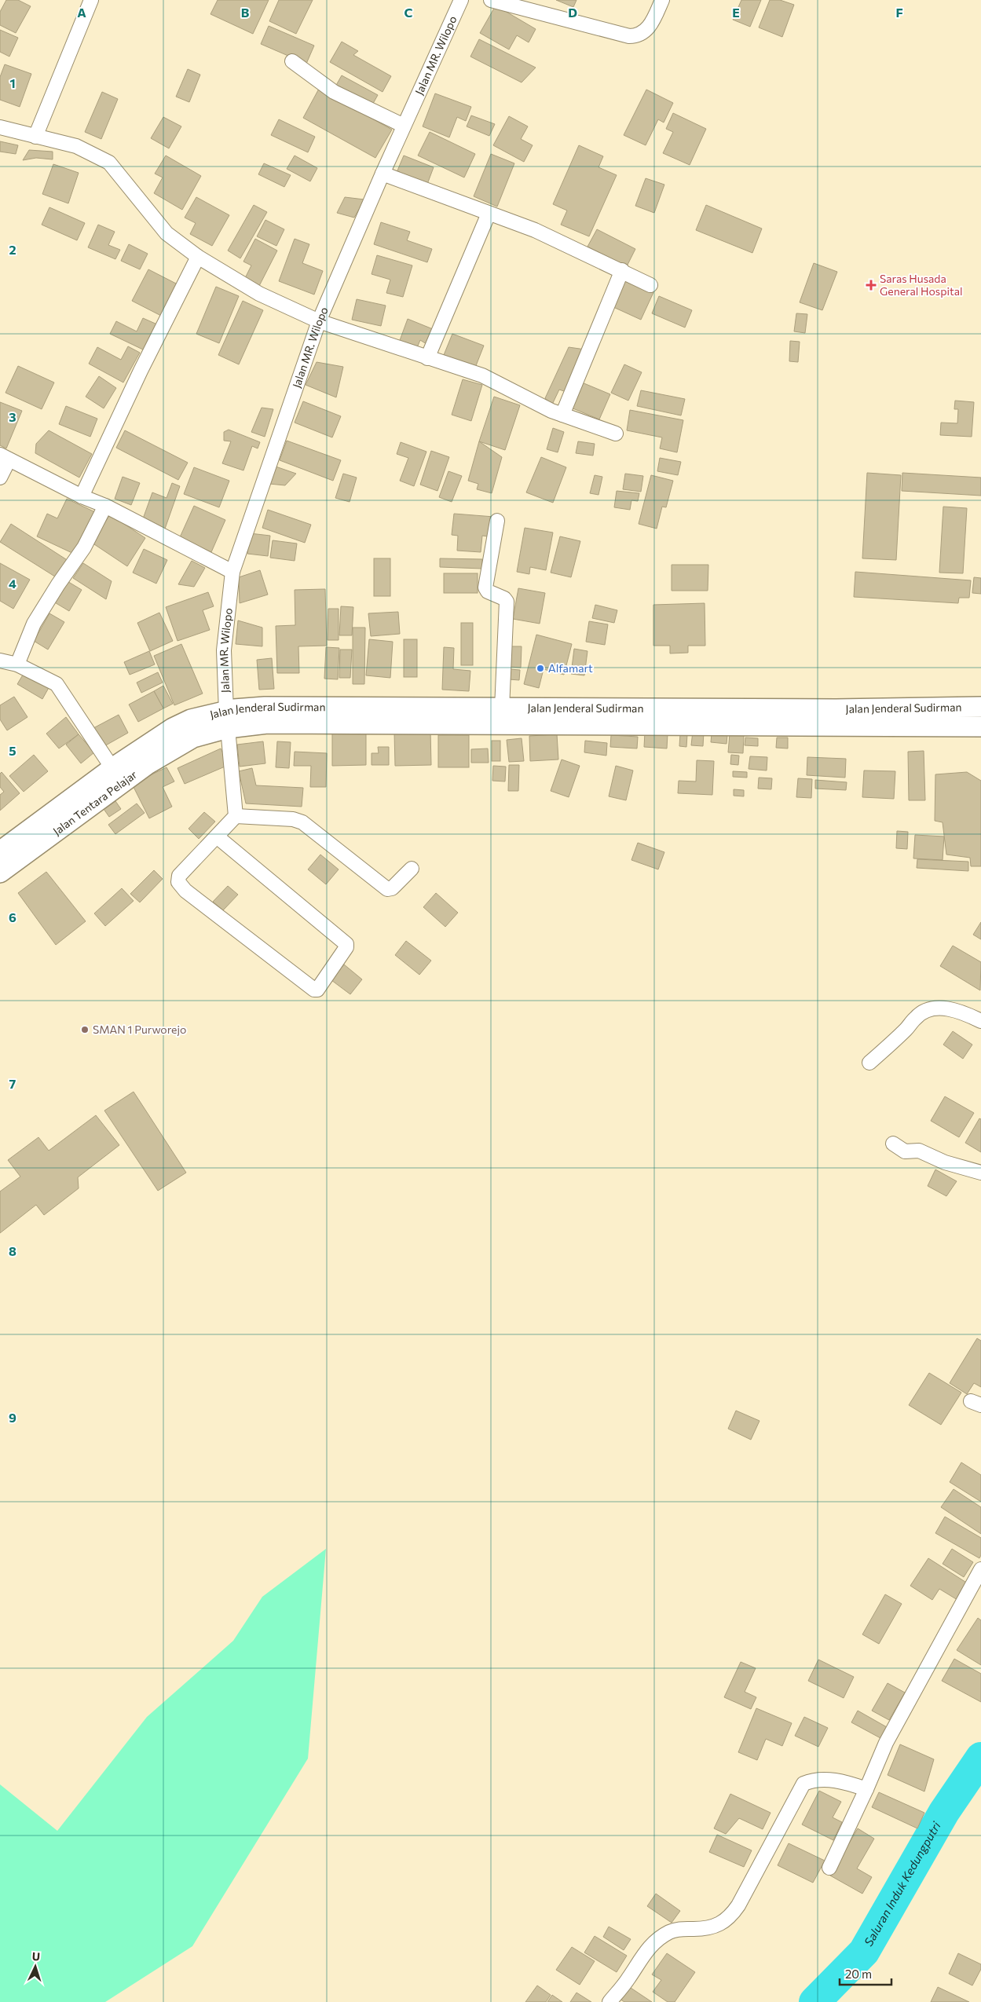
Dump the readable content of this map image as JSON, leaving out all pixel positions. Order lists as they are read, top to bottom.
{
  "streets": {
    "main road": ["Jalan Jenderal Sudirman", "Jalan Tentara Pelajar"],
    "street": ["Jalan MR. Wilopo"]
  },
  "crossings": [
    ["Jalan MR. Wilopo", "Jalan Jenderal Sudirman"],
    ["Jalan Jenderal Sudirman", "Jalan Tentara Pelajar"]
  ],
  "water": ["Saluran Induk Kedungputri"],
  "places": {
    "health": ["Saras Husada General Hospital"],
    "other": ["Alfamart", "SMAN 1 Purworejo"]
  },
  "scale_bar": "20 m",
  "north": "top",
  "grid": {
    "columns": [
      "A",
      "B",
      "C",
      "D",
      "E",
      "F"
    ],
    "rows": [
      "1",
      "2",
      "3",
      "4",
      "5",
      "6",
      "7",
      "8",
      "9"
    ]
  }
}
